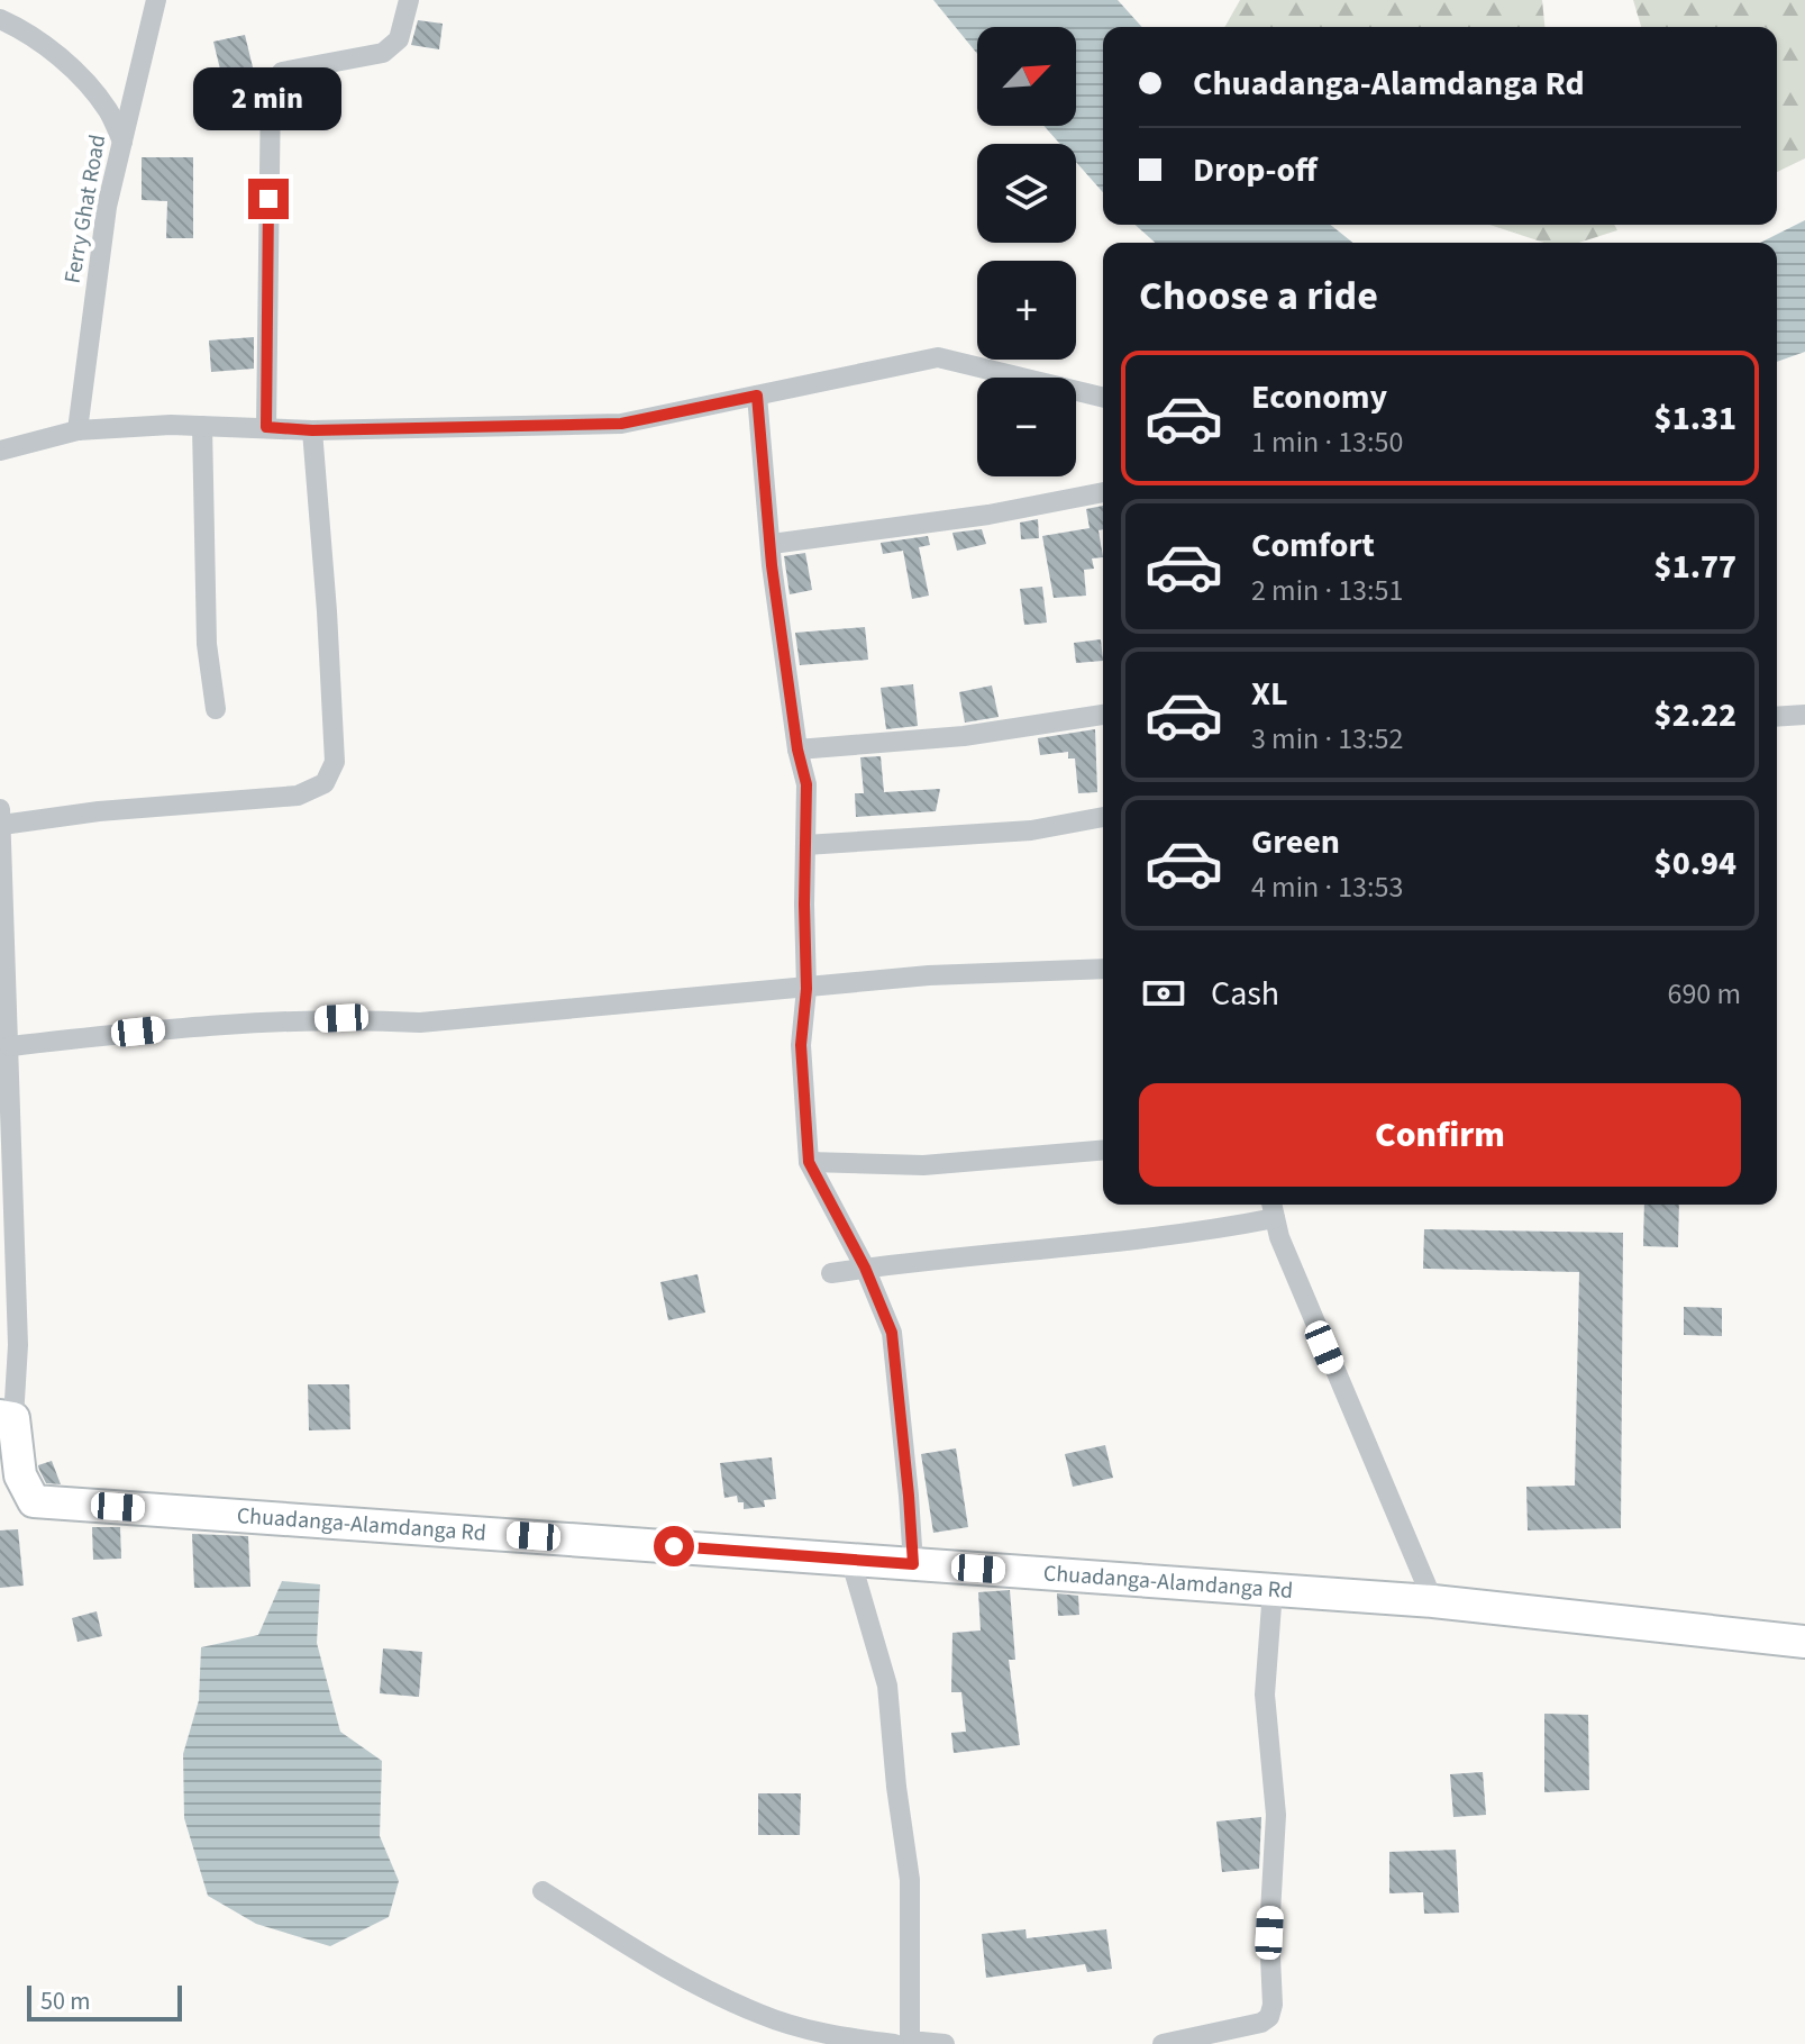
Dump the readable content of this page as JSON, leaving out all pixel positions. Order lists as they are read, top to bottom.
{
  "streets": {
    "main road": ["Chuadanga-Alamdanga Rd"],
    "street": ["Ferry Ghat Road"]
  },
  "scale_bar": "50 m",
  "north": "top right",
  "page": {
    "map_buttons": ["+", "−"],
    "banner": ["Chuadanga-Alamdanga Rd", "Drop-off"],
    "bubble": "2 min",
    "heading": "Choose a ride",
    "list": [
      {
        "name": "Economy",
        "note": "1 min · 13:50",
        "value": "$1.31"
      },
      {
        "name": "Comfort",
        "note": "2 min · 13:51",
        "value": "$1.77"
      },
      {
        "name": "XL",
        "note": "3 min · 13:52",
        "value": "$2.22"
      },
      {
        "name": "Green",
        "note": "4 min · 13:53",
        "value": "$0.94"
      }
    ],
    "pay": ["Cash", "690 m"],
    "buttons": "Confirm",
    "scale": "50 m"
  }
}
